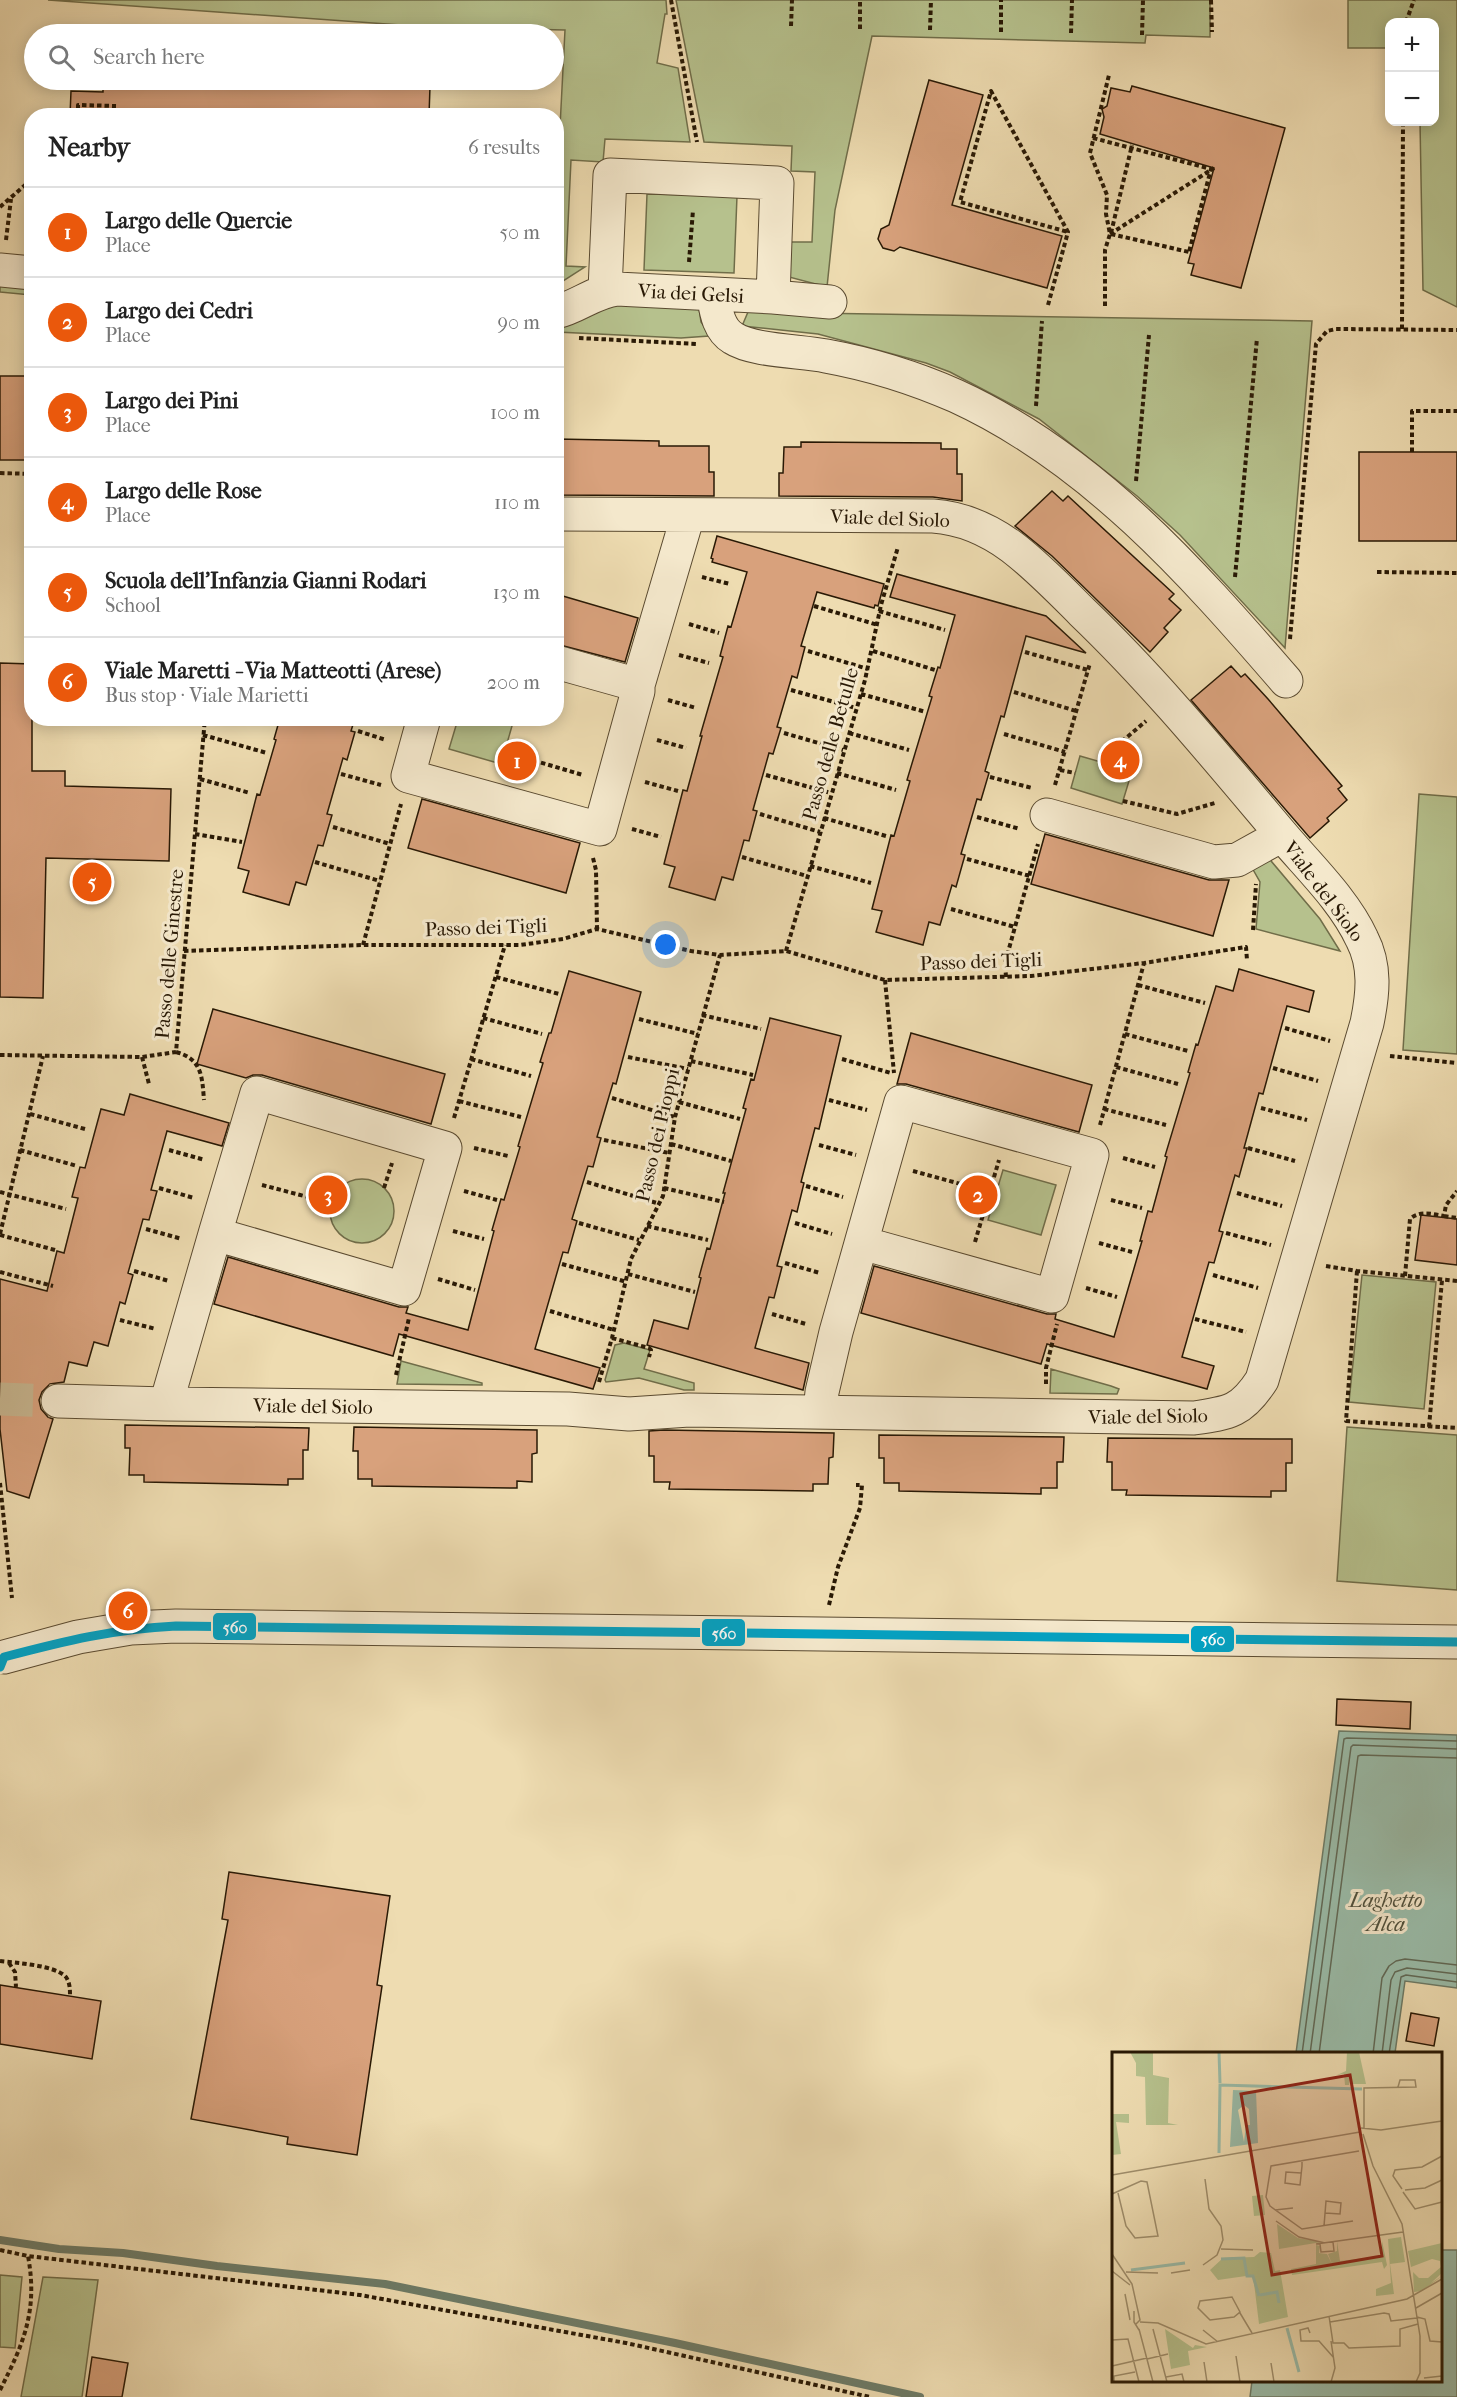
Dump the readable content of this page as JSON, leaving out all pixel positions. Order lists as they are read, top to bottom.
{
  "streets": {
    "street": ["Via dei Gelsi", "Viale del Siolo"],
    "path": [
      "Passo delle Betulle",
      "Passo dei Tigli",
      "Passo delle Ginestre",
      "Passo dei Pioppi"
    ]
  },
  "crossings": [
    ["Passo delle Betulle", "Passo dei Tigli"],
    ["Passo dei Tigli", "Passo delle Ginestre"],
    ["Passo dei Tigli", "Passo dei Pioppi"]
  ],
  "water": ["Laghetto Alca"],
  "lines": ["transit line 560"],
  "page": {
    "map_buttons": ["+", "−"],
    "search": "Search here",
    "heading": ["Nearby", "6 results"],
    "list": [
      {
        "mark": "1",
        "name": "Largo delle Quercie",
        "note": "Place",
        "value": "50 m"
      },
      {
        "mark": "2",
        "name": "Largo dei Cedri",
        "note": "Place",
        "value": "90 m"
      },
      {
        "mark": "3",
        "name": "Largo dei Pini",
        "note": "Place",
        "value": "100 m"
      },
      {
        "mark": "4",
        "name": "Largo delle Rose",
        "note": "Place",
        "value": "110 m"
      },
      {
        "mark": "5",
        "name": "Scuola dell'Infanzia Gianni Rodari",
        "note": "School",
        "value": "130 m"
      },
      {
        "mark": "6",
        "name": "Viale Maretti - Via Matteotti (Arese)",
        "note": "Bus stop · Viale Marietti",
        "value": "200 m"
      }
    ],
    "pins": [
      "4",
      "1",
      "5",
      "2",
      "3",
      "6"
    ]
  }
}
